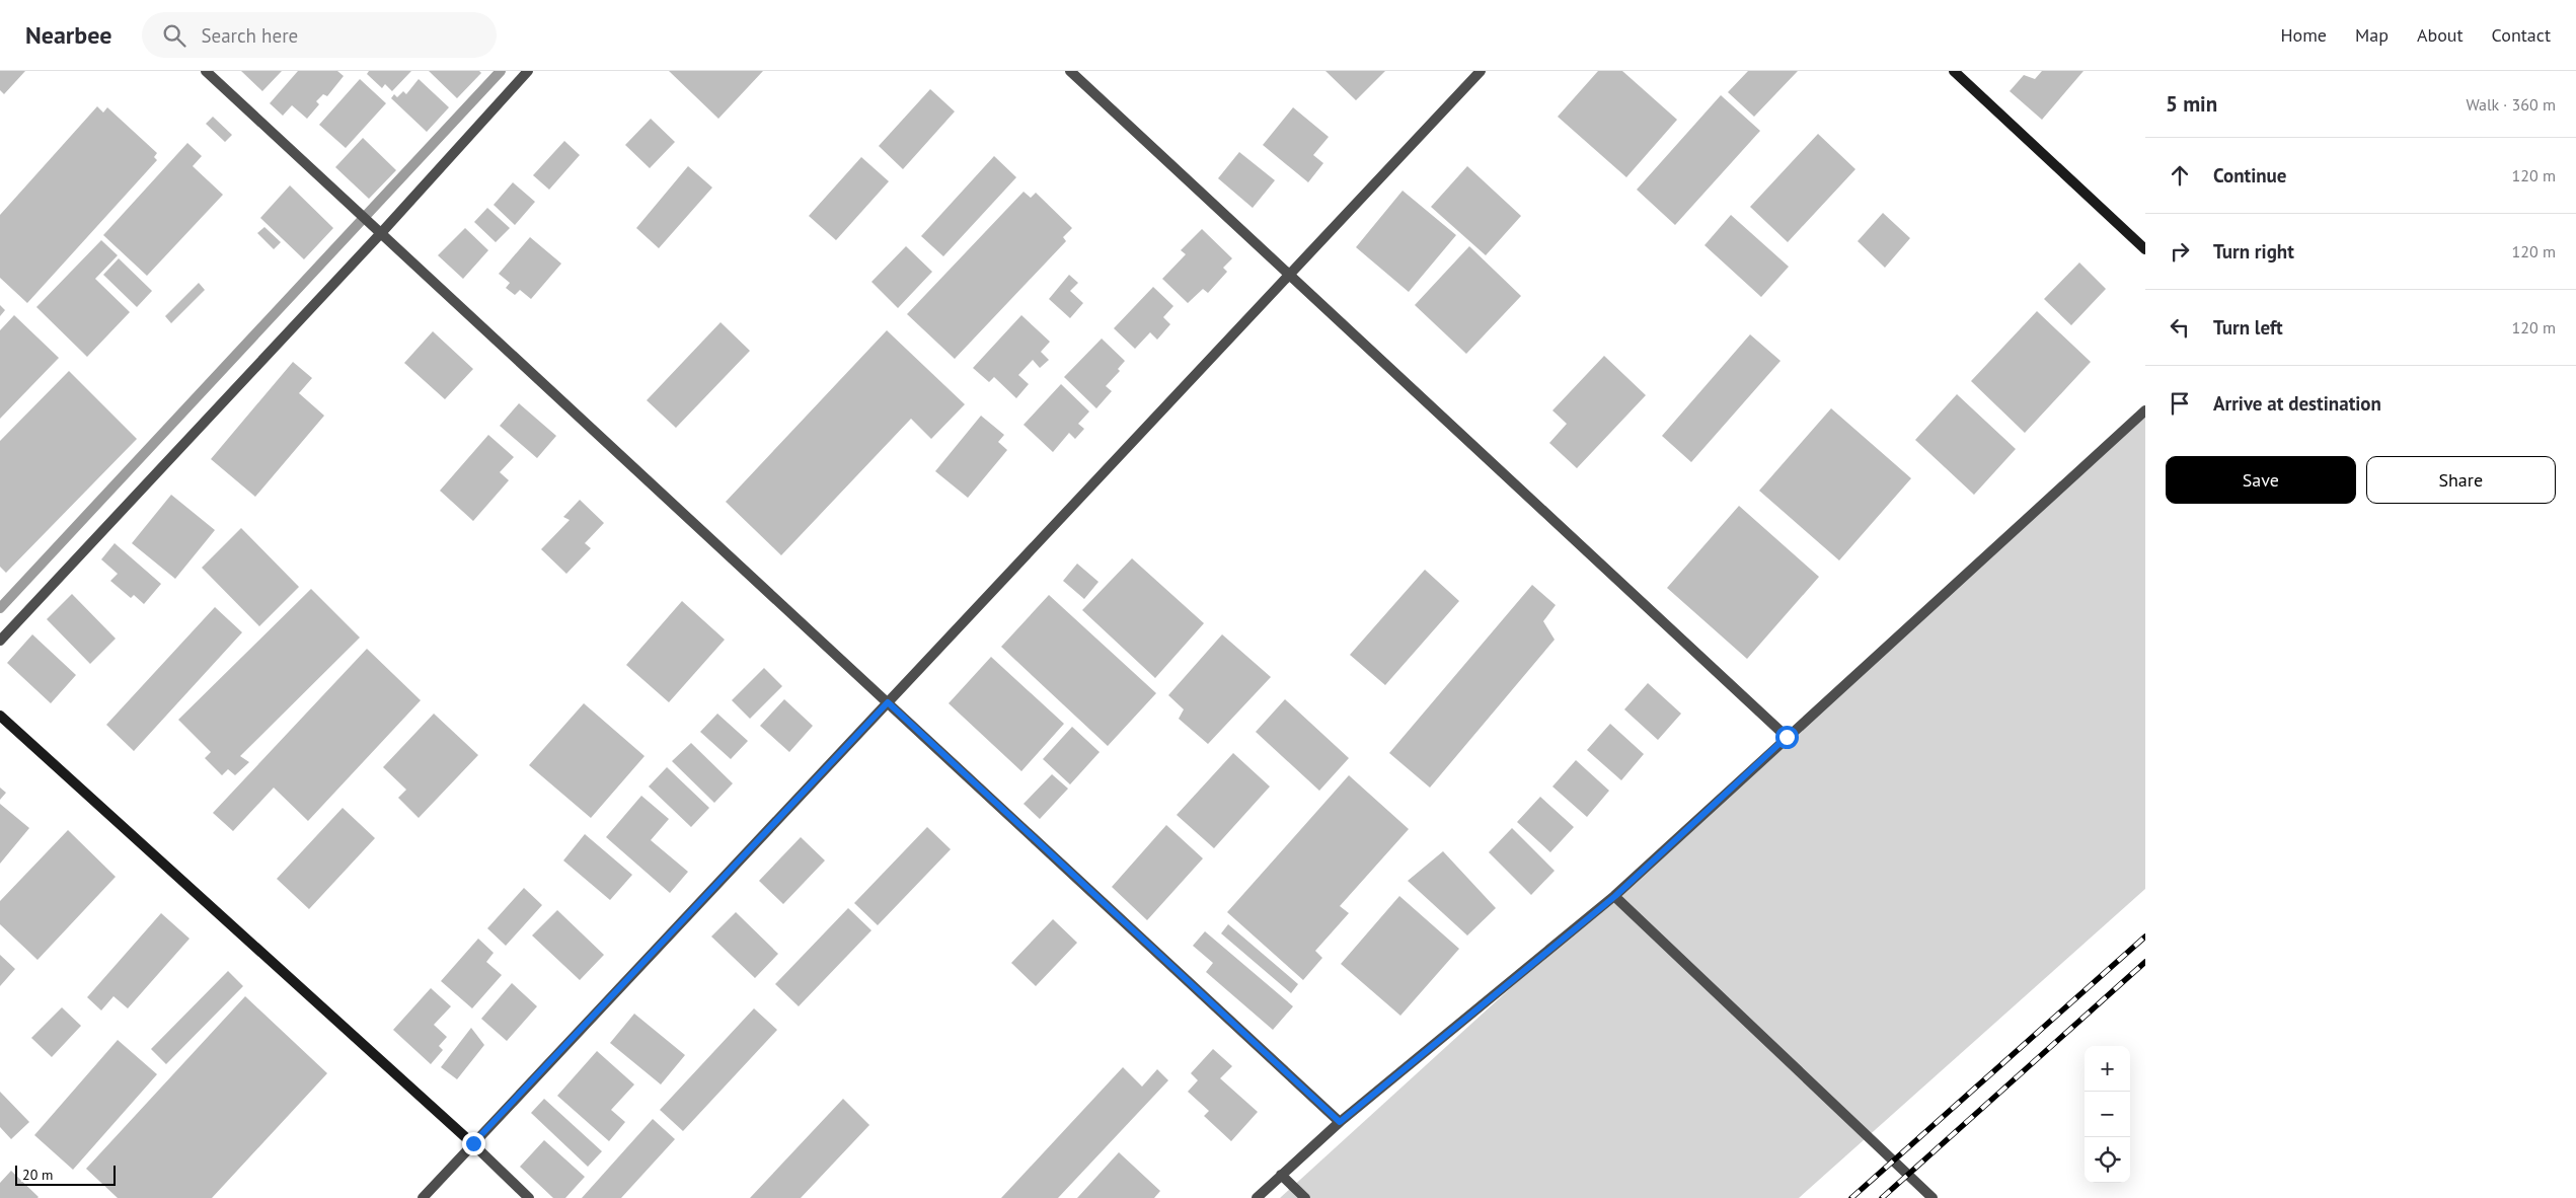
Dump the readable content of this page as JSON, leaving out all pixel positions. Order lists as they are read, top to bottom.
{
  "scale_bar": "20 m",
  "page": {
    "header": "Nearbee",
    "search": "Search here",
    "nav": [
      "Home",
      "Map",
      "About",
      "Contact"
    ],
    "heading": ["5 min", "Walk · 360 m"],
    "list": [
      ["Continue", "120 m"],
      ["Turn right", "120 m"],
      ["Turn left", "120 m"],
      "Arrive at destination"
    ],
    "buttons": ["Save", "Share"],
    "map_buttons": ["+", "−"],
    "scale": "20 m"
  }
}
